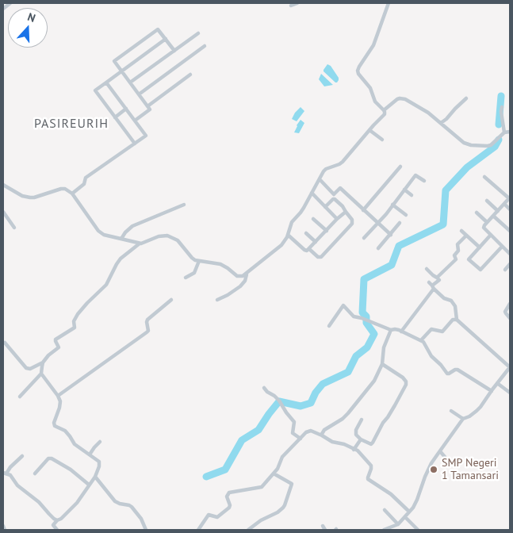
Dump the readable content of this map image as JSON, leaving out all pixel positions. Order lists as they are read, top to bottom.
{
  "districts": ["PASIREURIH"],
  "places": ["SMP Negeri 1 Tamansari"],
  "north": "top"
}
